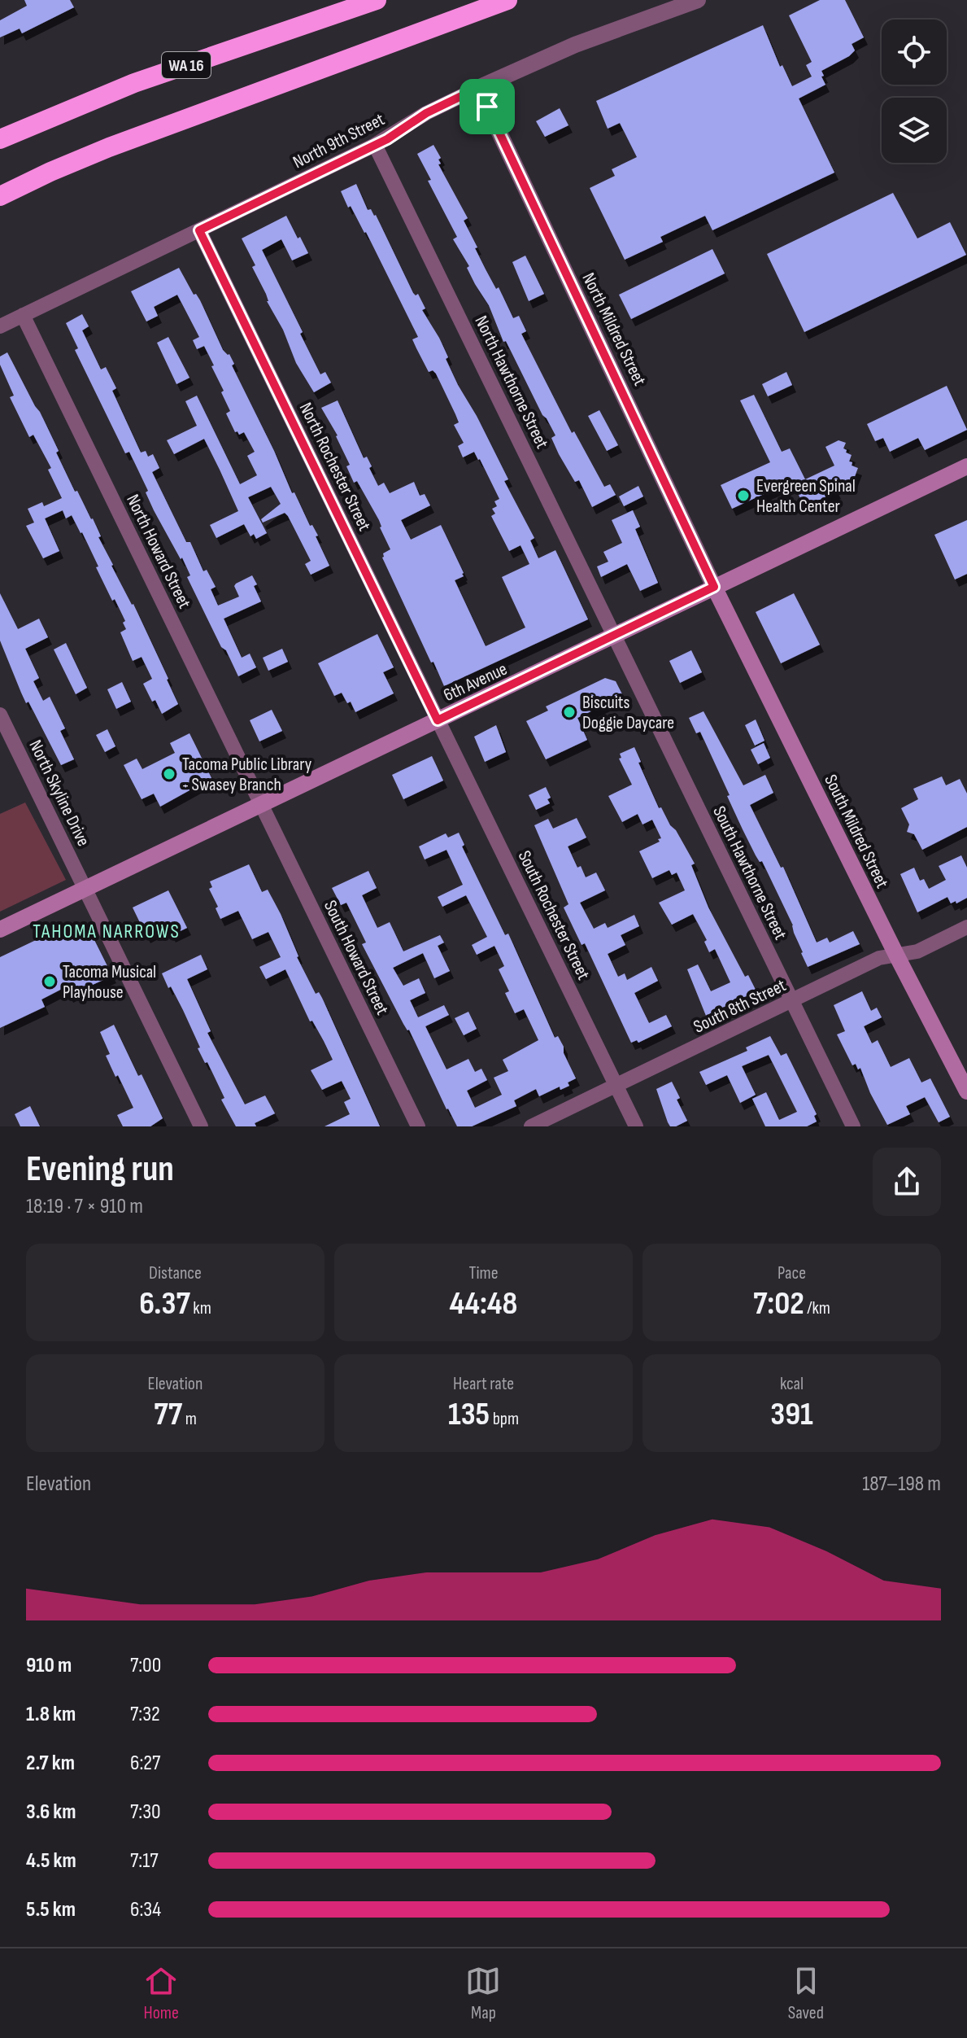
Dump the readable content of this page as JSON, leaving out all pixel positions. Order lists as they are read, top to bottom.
{
  "streets": {
    "highway": ["WA 16"],
    "main road": ["6th Avenue", "South Mildred Street"],
    "street": [
      "North 9th Street",
      "North Mildred Street",
      "North Hawthorne Street",
      "North Rochester Street",
      "North Howard Street",
      "North Skyline Drive",
      "South Hawthorne Street",
      "South Rochester Street",
      "South Howard Street",
      "South 8th Street"
    ]
  },
  "crossings": [
    ["North 9th Street", "North Mildred Street"],
    ["North 9th Street", "North Hawthorne Street"],
    ["North 9th Street", "North Rochester Street"],
    ["North 9th Street", "North Howard Street"],
    ["North Mildred Street", "6th Avenue"],
    ["North Mildred Street", "South Mildred Street"],
    ["North Hawthorne Street", "6th Avenue"],
    ["North Hawthorne Street", "South Hawthorne Street"],
    ["North Rochester Street", "6th Avenue"],
    ["North Rochester Street", "South Rochester Street"],
    ["North Howard Street", "6th Avenue"],
    ["North Howard Street", "South Howard Street"],
    ["6th Avenue", "North Skyline Drive"],
    ["6th Avenue", "South Mildred Street"],
    ["6th Avenue", "South Hawthorne Street"],
    ["6th Avenue", "South Rochester Street"],
    ["6th Avenue", "South Howard Street"],
    ["South Mildred Street", "South 8th Street"],
    ["South Hawthorne Street", "South 8th Street"],
    ["South Rochester Street", "South 8th Street"]
  ],
  "districts": ["TAHOMA NARROWS"],
  "places": [
    "Evergreen Spinal Health Center",
    "Biscuits Doggie Daycare",
    "Tacoma Public Library - Swasey Branch",
    "Tacoma Musical Playhouse"
  ],
  "page": {
    "heading": ["Evening run", "18:19 · 7 × 910 m"],
    "stats": [
      ["Distance", "6.37 km"],
      ["Time", "44:48"],
      ["Pace", "7:02 /km"],
      ["Elevation", "77 m"],
      ["Heart rate", "135 bpm"],
      ["kcal", "391"]
    ],
    "chart": ["Elevation", "187–198 m"],
    "list": [
      {
        "name": "910 m",
        "note": "7:00"
      },
      {
        "name": "1.8 km",
        "note": "7:32"
      },
      {
        "name": "2.7 km",
        "note": "6:27"
      },
      {
        "name": "3.6 km",
        "note": "7:30"
      },
      {
        "name": "4.5 km",
        "note": "7:17"
      },
      {
        "name": "5.5 km",
        "note": "6:34"
      }
    ],
    "tabs": ["Home", "Map", "Saved"]
  }
}
